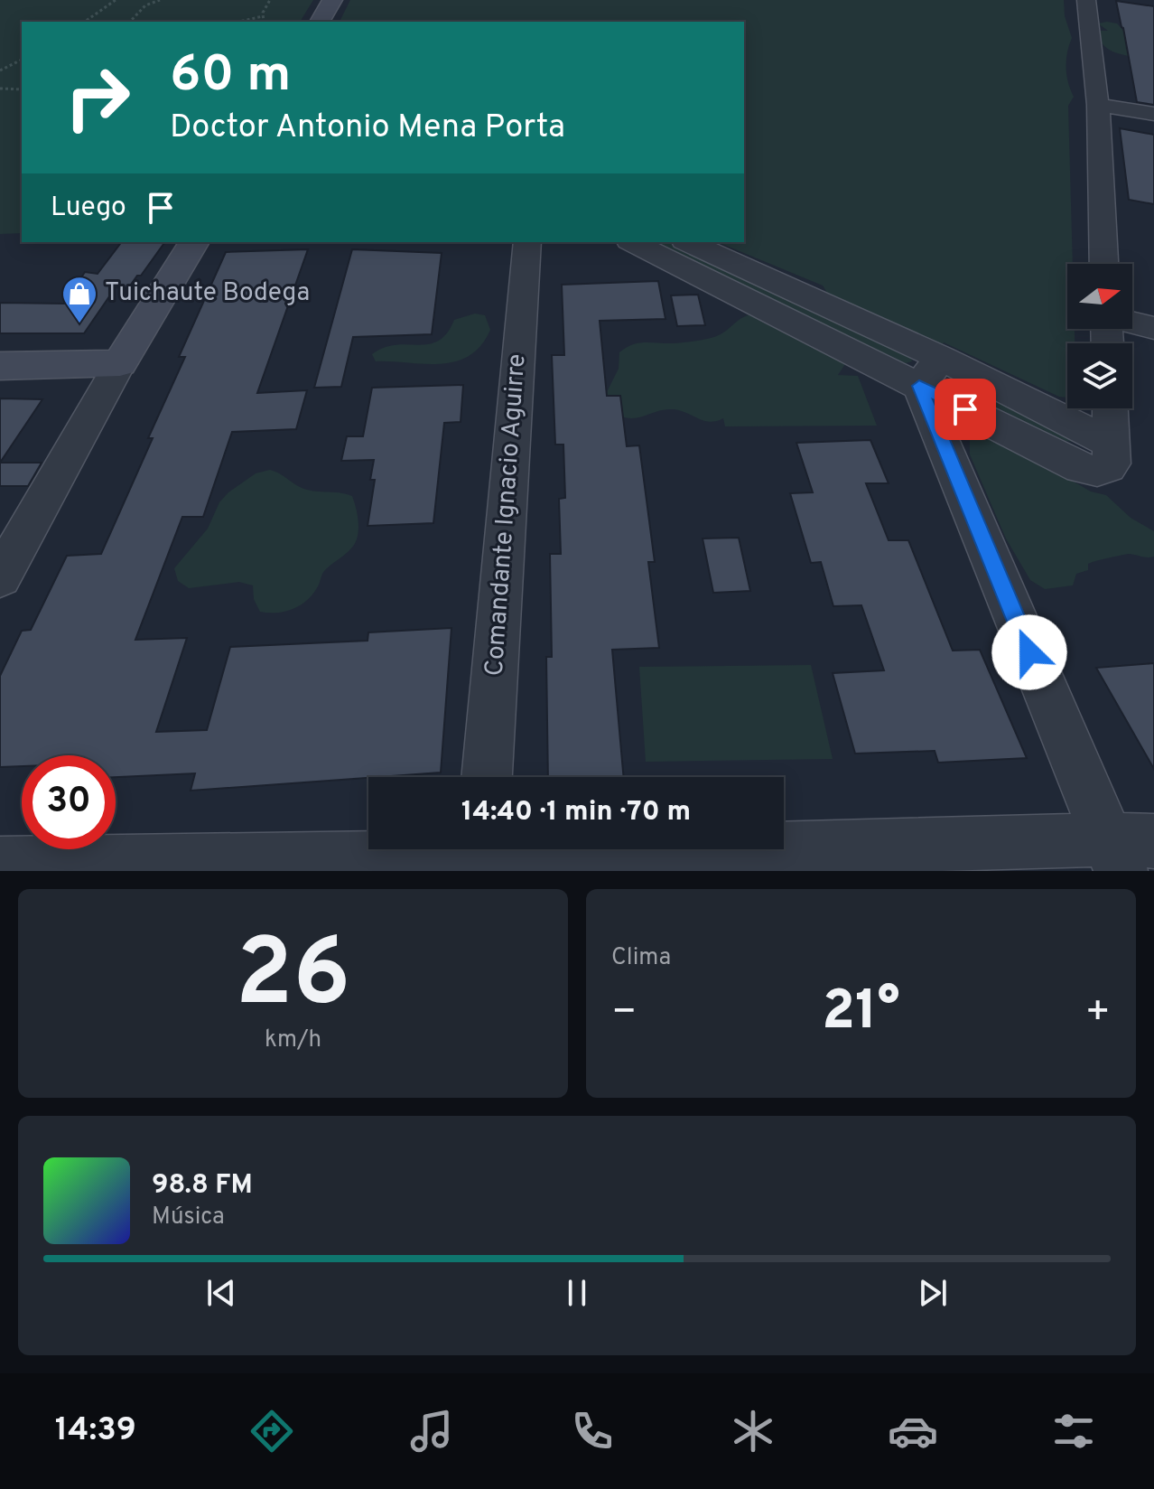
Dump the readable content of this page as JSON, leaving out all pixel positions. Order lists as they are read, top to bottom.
{
  "streets": {
    "street": ["Comandante Ignacio Aguirre"]
  },
  "places": {
    "shop": ["Tuichaute Bodega"]
  },
  "north": "right",
  "page": {
    "turn": ["60 m", "Doctor Antonio Mena Porta"],
    "then": "Luego",
    "limit": "30",
    "trip": "14:40 · 1 min · 70 m",
    "tile": [
      ["26", "km/h"],
      "Clima"
    ],
    "heat": ["−", "21°", "+"],
    "song": ["98.8 FM", "Música"],
    "tabs": "14:39"
  }
}
